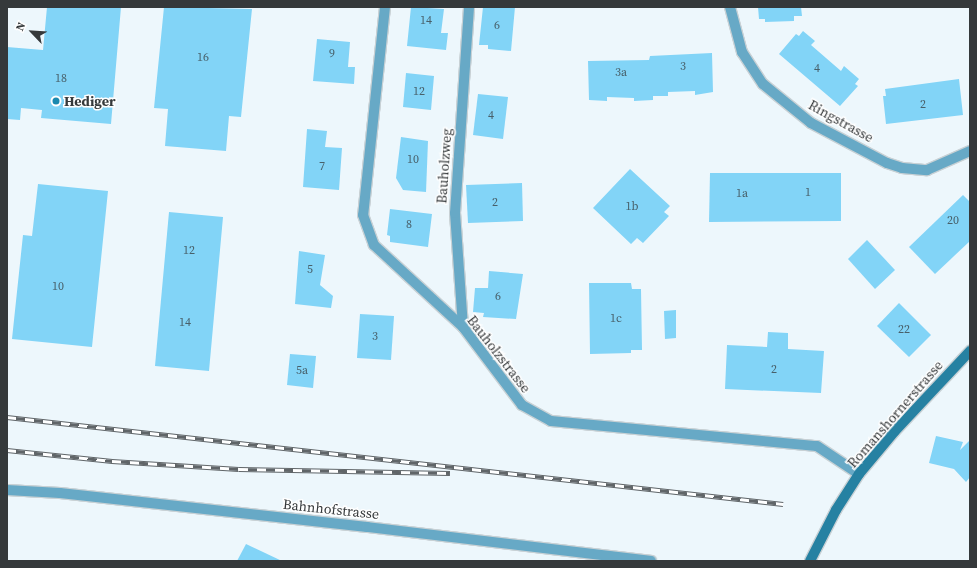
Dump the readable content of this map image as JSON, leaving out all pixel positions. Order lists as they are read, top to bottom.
{
  "streets": {
    "main road": ["Romanshornerstrasse"],
    "street": [
      "Ringstrasse",
      "Bauholzweg",
      "Bauholzstrasse",
      "Bahnhofstrasse"
    ]
  },
  "crossings": [
    ["Bauholzweg", "Bauholzstrasse"],
    ["Bauholzstrasse", "Romanshornerstrasse"]
  ],
  "places": ["Hediger"],
  "house_numbers": [
    "14",
    "6",
    "9",
    "16",
    "3",
    "4",
    "3a",
    "18",
    "12",
    "2",
    "4",
    "10",
    "7",
    "1",
    "1a",
    "2",
    "1b",
    "20",
    "8",
    "12",
    "5",
    "10",
    "6",
    "1c",
    "14",
    "22",
    "3",
    "2",
    "5a"
  ],
  "north": "top left"
}
